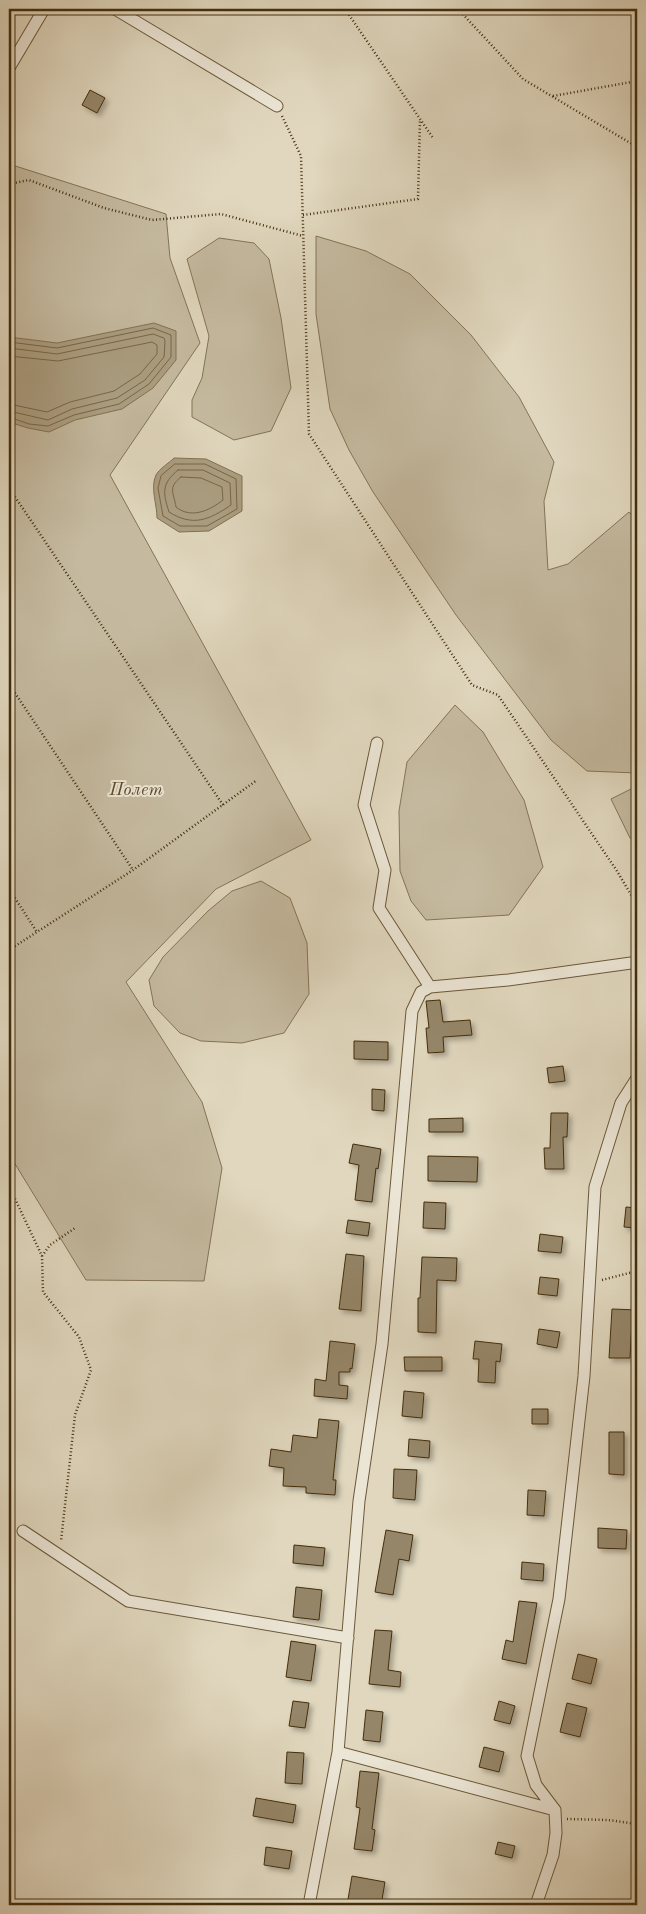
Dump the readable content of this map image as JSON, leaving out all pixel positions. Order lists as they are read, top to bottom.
{
  "parks": ["Полет"]
}
